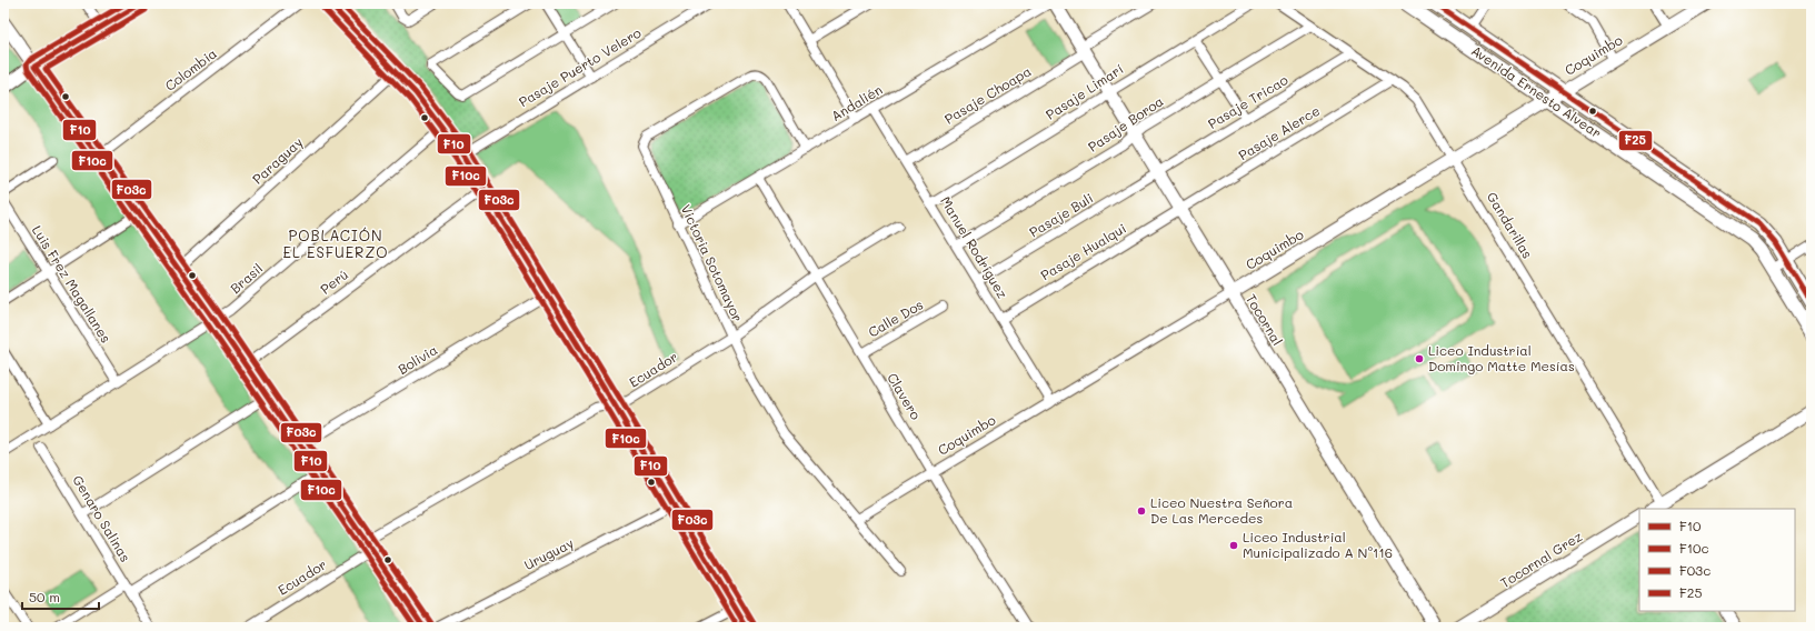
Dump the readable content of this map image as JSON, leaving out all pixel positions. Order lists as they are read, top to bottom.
{
  "streets": {
    "main road": ["Avenida Ernesto Alvear"],
    "street": [
      "Coquimbo",
      "Pasaje Puerto Velero",
      "Colombia",
      "Pasaje Limarí",
      "Pasaje Choapa",
      "Pasaje Tricao",
      "Andalién",
      "Pasaje Boroa",
      "Pasaje Alerce",
      "Paraguay",
      "Pasaje Buli",
      "Gandarillas",
      "Manuel Rodríguez",
      "Pasaje Hualqui",
      "Victoria Sotomayor",
      "Brasil",
      "Perú",
      "Luis Frez Magallanes",
      "Calle Dos",
      "Tocornal",
      "Bolivia",
      "Ecuador",
      "Clavero",
      "Genaro Salinas",
      "Uruguay",
      "Tocornal Grez"
    ]
  },
  "crossings": [
    ["Coquimbo", "Avenida Ernesto Alvear"],
    ["Coquimbo", "Gandarillas"],
    ["Coquimbo", "Manuel Rodríguez"],
    ["Coquimbo", "Victoria Sotomayor"],
    ["Coquimbo", "Tocornal"],
    ["Coquimbo", "Clavero"],
    ["Pasaje Limarí", "Manuel Rodríguez"],
    ["Pasaje Limarí", "Tocornal"],
    ["Pasaje Choapa", "Manuel Rodríguez"],
    ["Pasaje Choapa", "Tocornal"],
    ["Pasaje Tricao", "Pasaje Buli"],
    ["Pasaje Tricao", "Gandarillas"],
    ["Pasaje Tricao", "Tocornal"],
    ["Andalién", "Manuel Rodríguez"],
    ["Andalién", "Victoria Sotomayor"],
    ["Andalién", "Clavero"],
    ["Pasaje Boroa", "Gandarillas"],
    ["Pasaje Boroa", "Manuel Rodríguez"],
    ["Pasaje Boroa", "Tocornal"],
    ["Pasaje Alerce", "Gandarillas"],
    ["Pasaje Alerce", "Pasaje Hualqui"],
    ["Pasaje Alerce", "Tocornal"],
    ["Pasaje Buli", "Manuel Rodríguez"],
    ["Pasaje Buli", "Tocornal"],
    ["Manuel Rodríguez", "Pasaje Hualqui"],
    ["Pasaje Hualqui", "Tocornal"],
    ["Victoria Sotomayor", "Ecuador"],
    ["Brasil", "Luis Frez Magallanes"],
    ["Calle Dos", "Clavero"],
    ["Ecuador", "Clavero"]
  ],
  "districts": ["POBLACIÓN EL ESFUERZO"],
  "places": ["Liceo Industrial Domingo Matte Mesías", "Liceo Nuestra Señora De Las Mercedes", "Liceo Industrial Municipalizado A N°116"],
  "lines": [
    "transit line F10",
    "transit line F10c",
    "transit line F03c",
    "transit line F25"
  ],
  "legend": [
    "F10",
    "F10c",
    "F03c",
    "F25"
  ],
  "scale_bar": "50 m"
}
